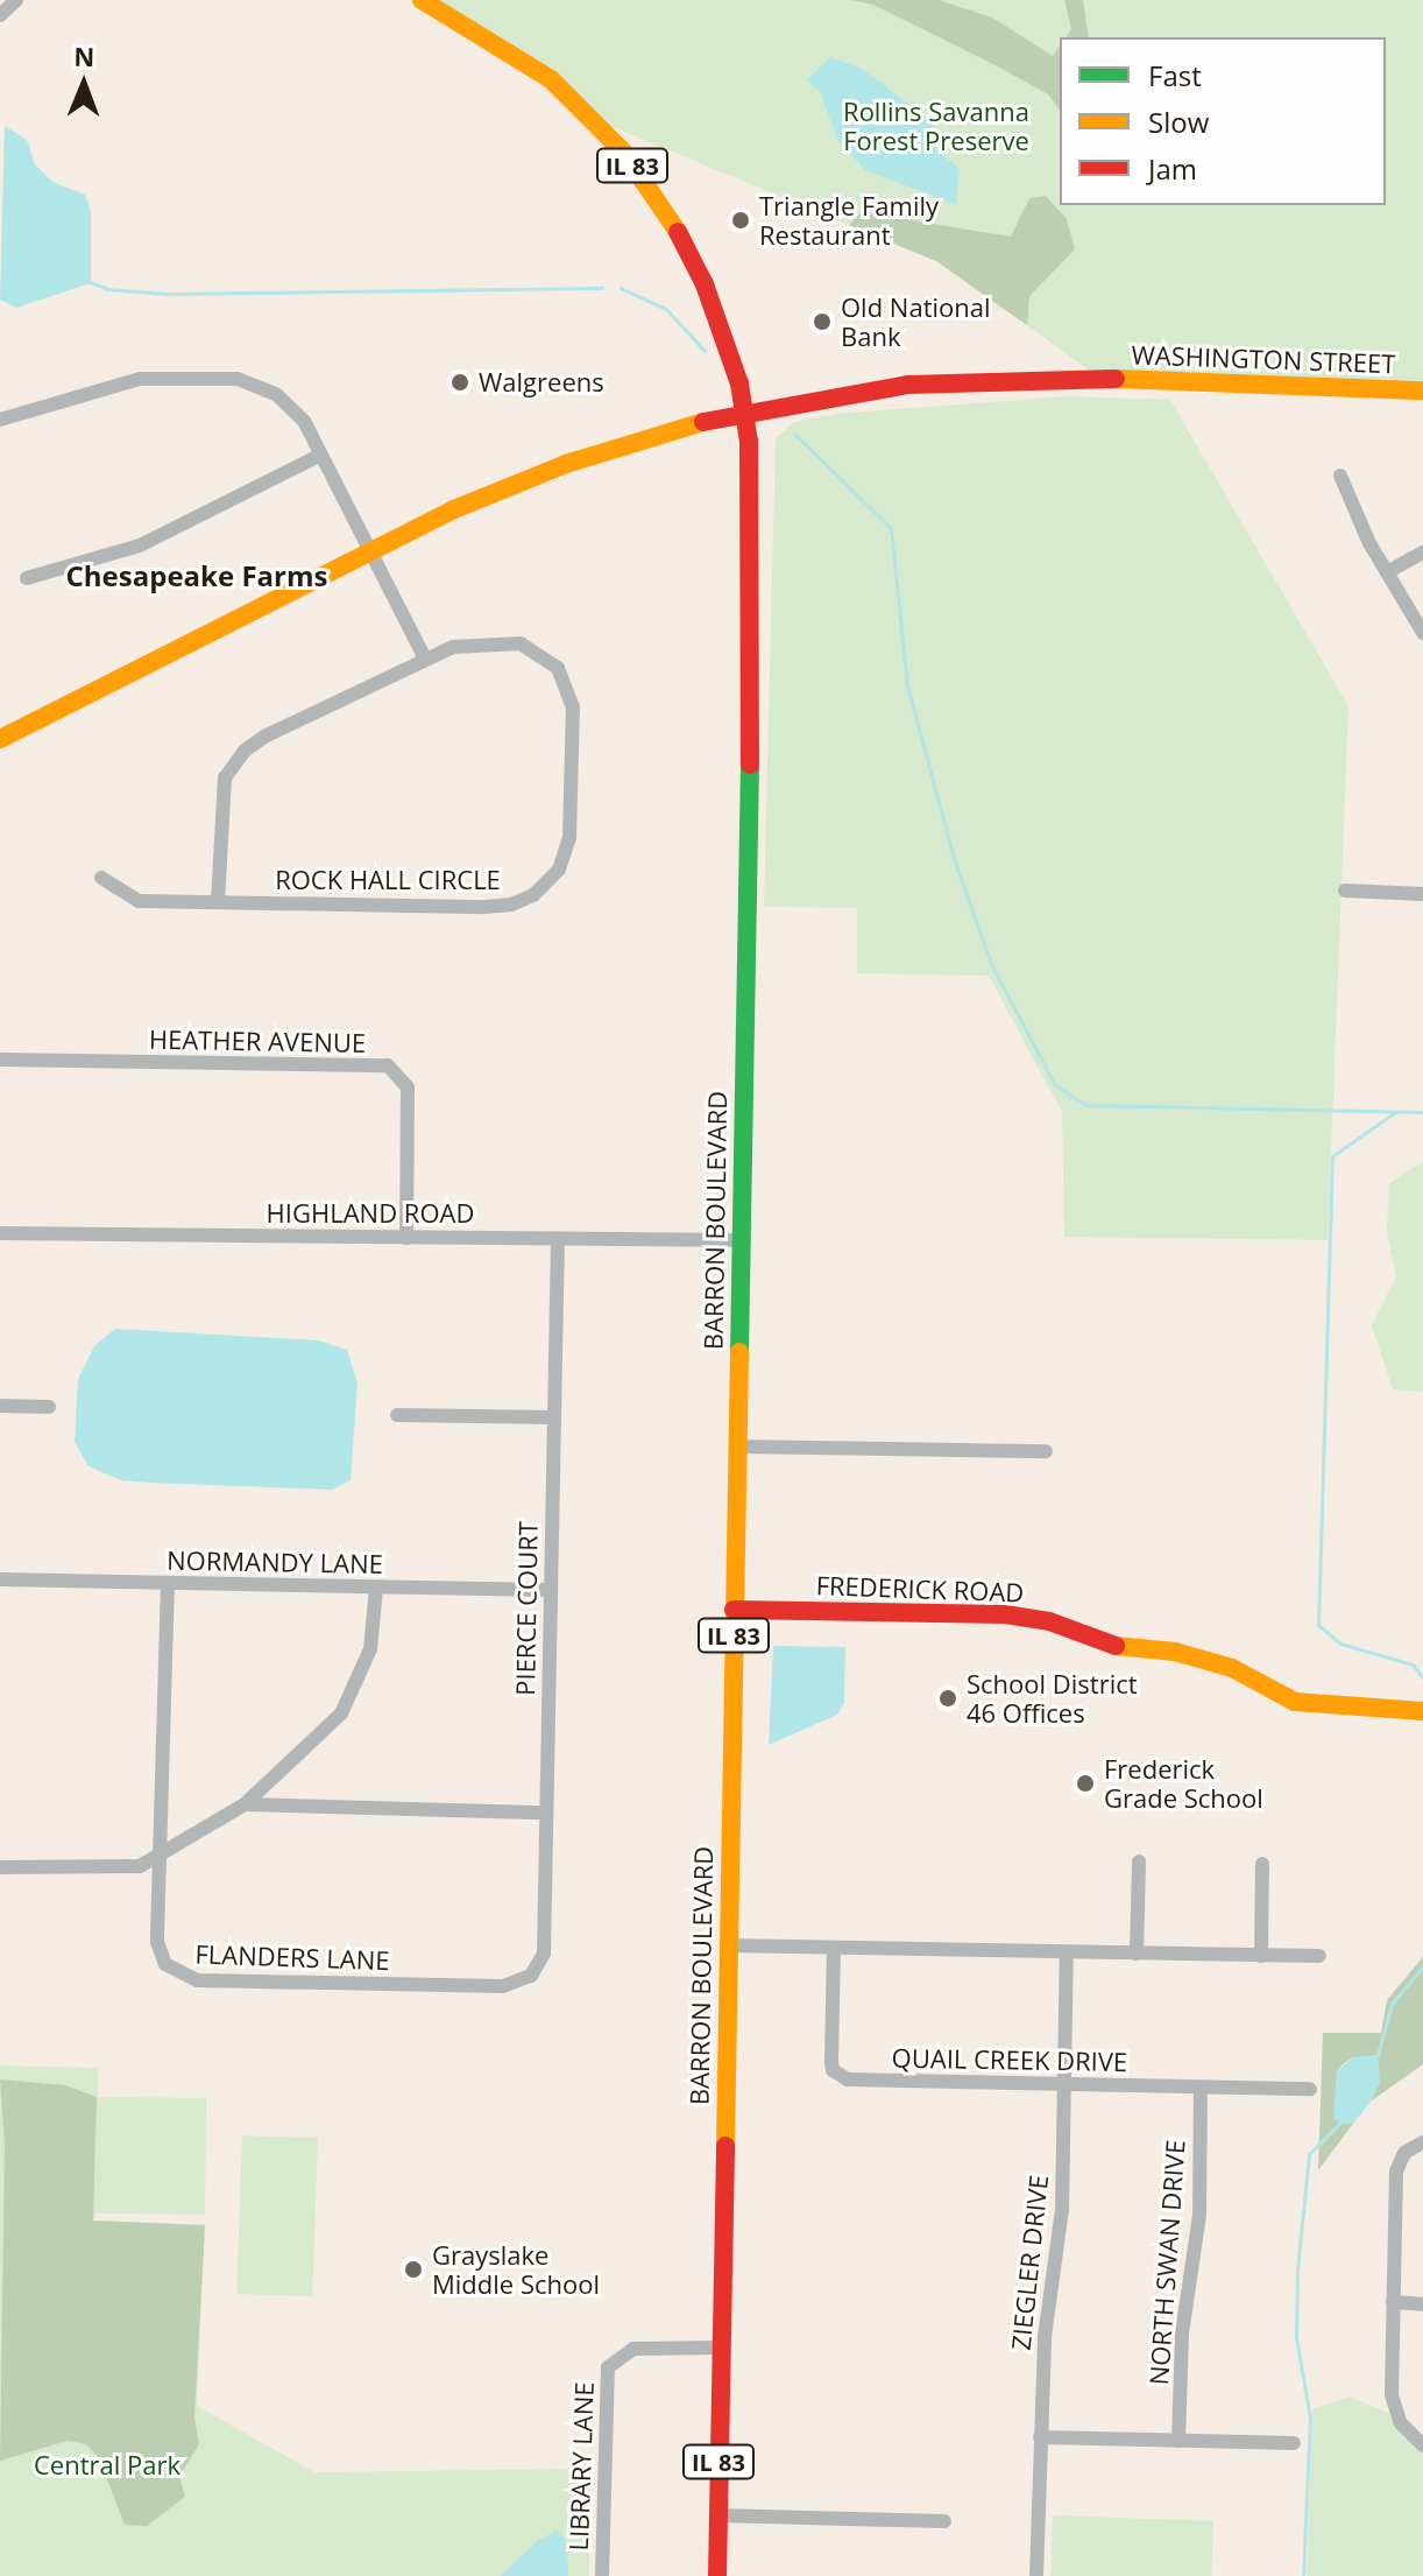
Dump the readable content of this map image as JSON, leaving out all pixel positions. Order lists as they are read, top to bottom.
{
  "streets": {
    "main road": [
      "IL 83",
      "WASHINGTON STREET",
      "BARRON BOULEVARD",
      "FREDERICK ROAD"
    ],
    "street": [
      "ROCK HALL CIRCLE",
      "HEATHER AVENUE",
      "HIGHLAND ROAD",
      "NORMANDY LANE",
      "PIERCE COURT",
      "FLANDERS LANE",
      "QUAIL CREEK DRIVE",
      "ZIEGLER DRIVE",
      "NORTH SWAN DRIVE",
      "LIBRARY LANE"
    ]
  },
  "crossings": [
    ["WASHINGTON STREET", "BARRON BOULEVARD"],
    ["HEATHER AVENUE", "HIGHLAND ROAD"],
    ["HIGHLAND ROAD", "BARRON BOULEVARD"],
    ["HIGHLAND ROAD", "PIERCE COURT"],
    ["BARRON BOULEVARD", "FREDERICK ROAD"],
    ["BARRON BOULEVARD", "LIBRARY LANE"],
    ["NORMANDY LANE", "PIERCE COURT"],
    ["PIERCE COURT", "FLANDERS LANE"],
    ["QUAIL CREEK DRIVE", "ZIEGLER DRIVE"],
    ["QUAIL CREEK DRIVE", "NORTH SWAN DRIVE"]
  ],
  "districts": ["Chesapeake Farms"],
  "parks": ["Rollins Savanna Forest Preserve", "Central Park"],
  "places": [
    "Triangle Family Restaurant",
    "Old National Bank",
    "Walgreens",
    "School District 46 Offices",
    "Frederick Grade School",
    "Grayslake Middle School"
  ],
  "legend": ["Fast", "Slow", "Jam"],
  "north": "top"
}
